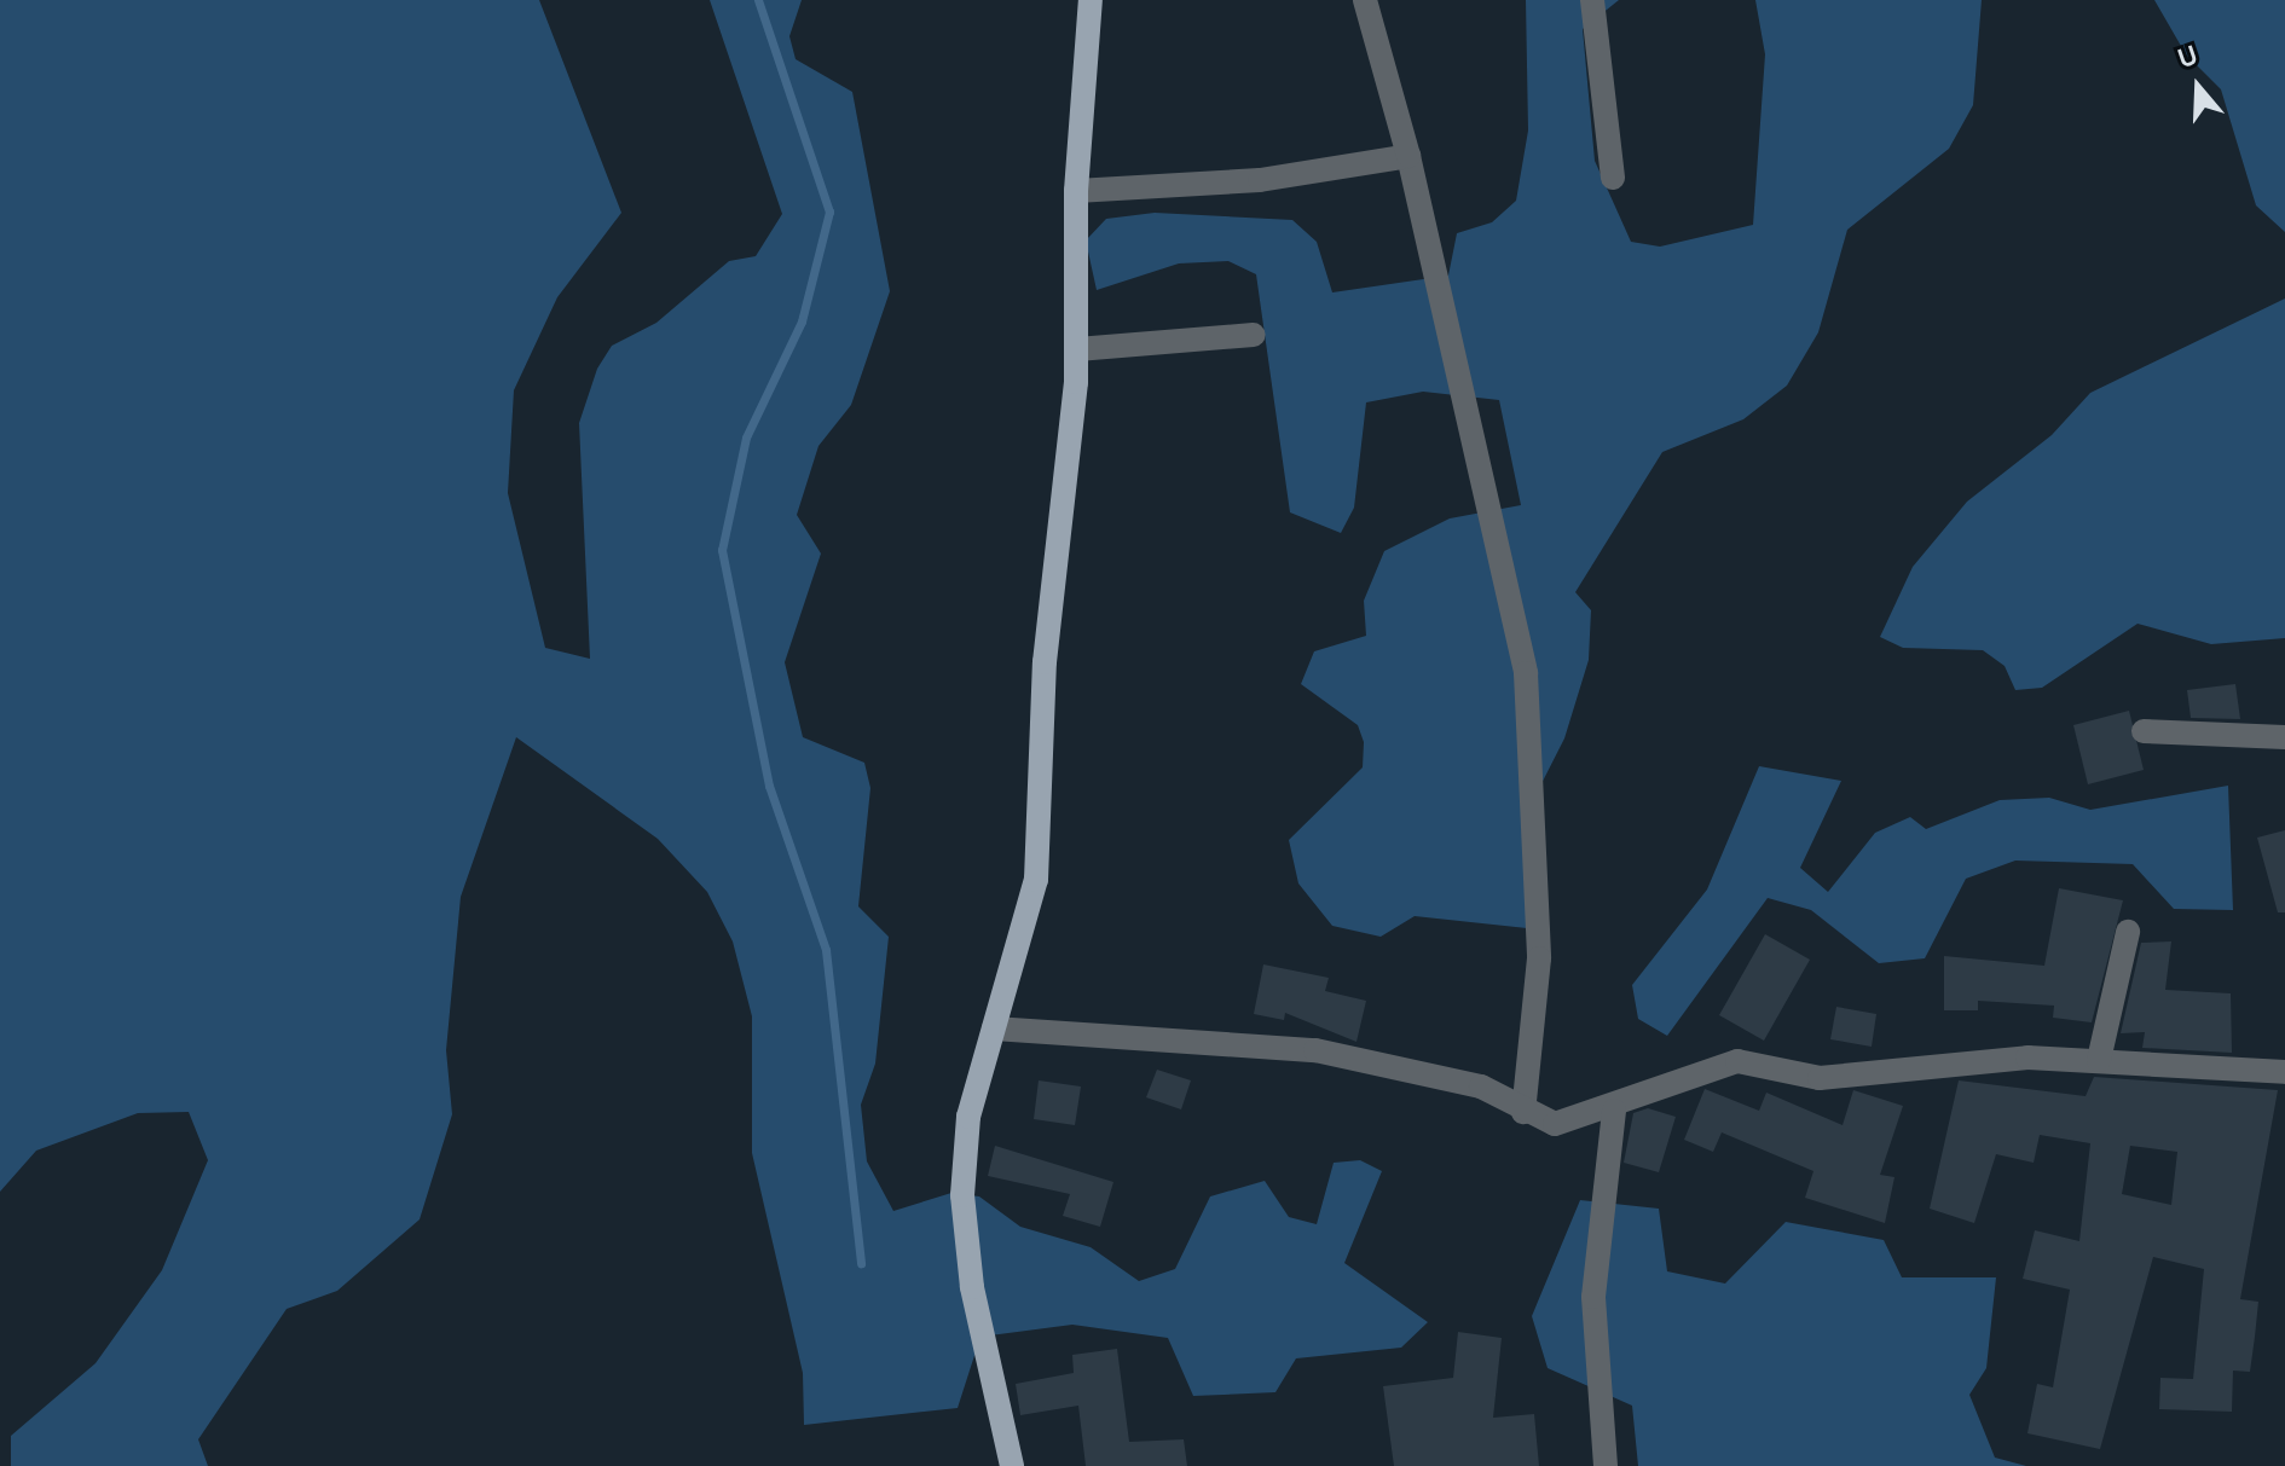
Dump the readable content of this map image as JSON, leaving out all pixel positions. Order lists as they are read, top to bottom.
{
  "north": "top"
}
